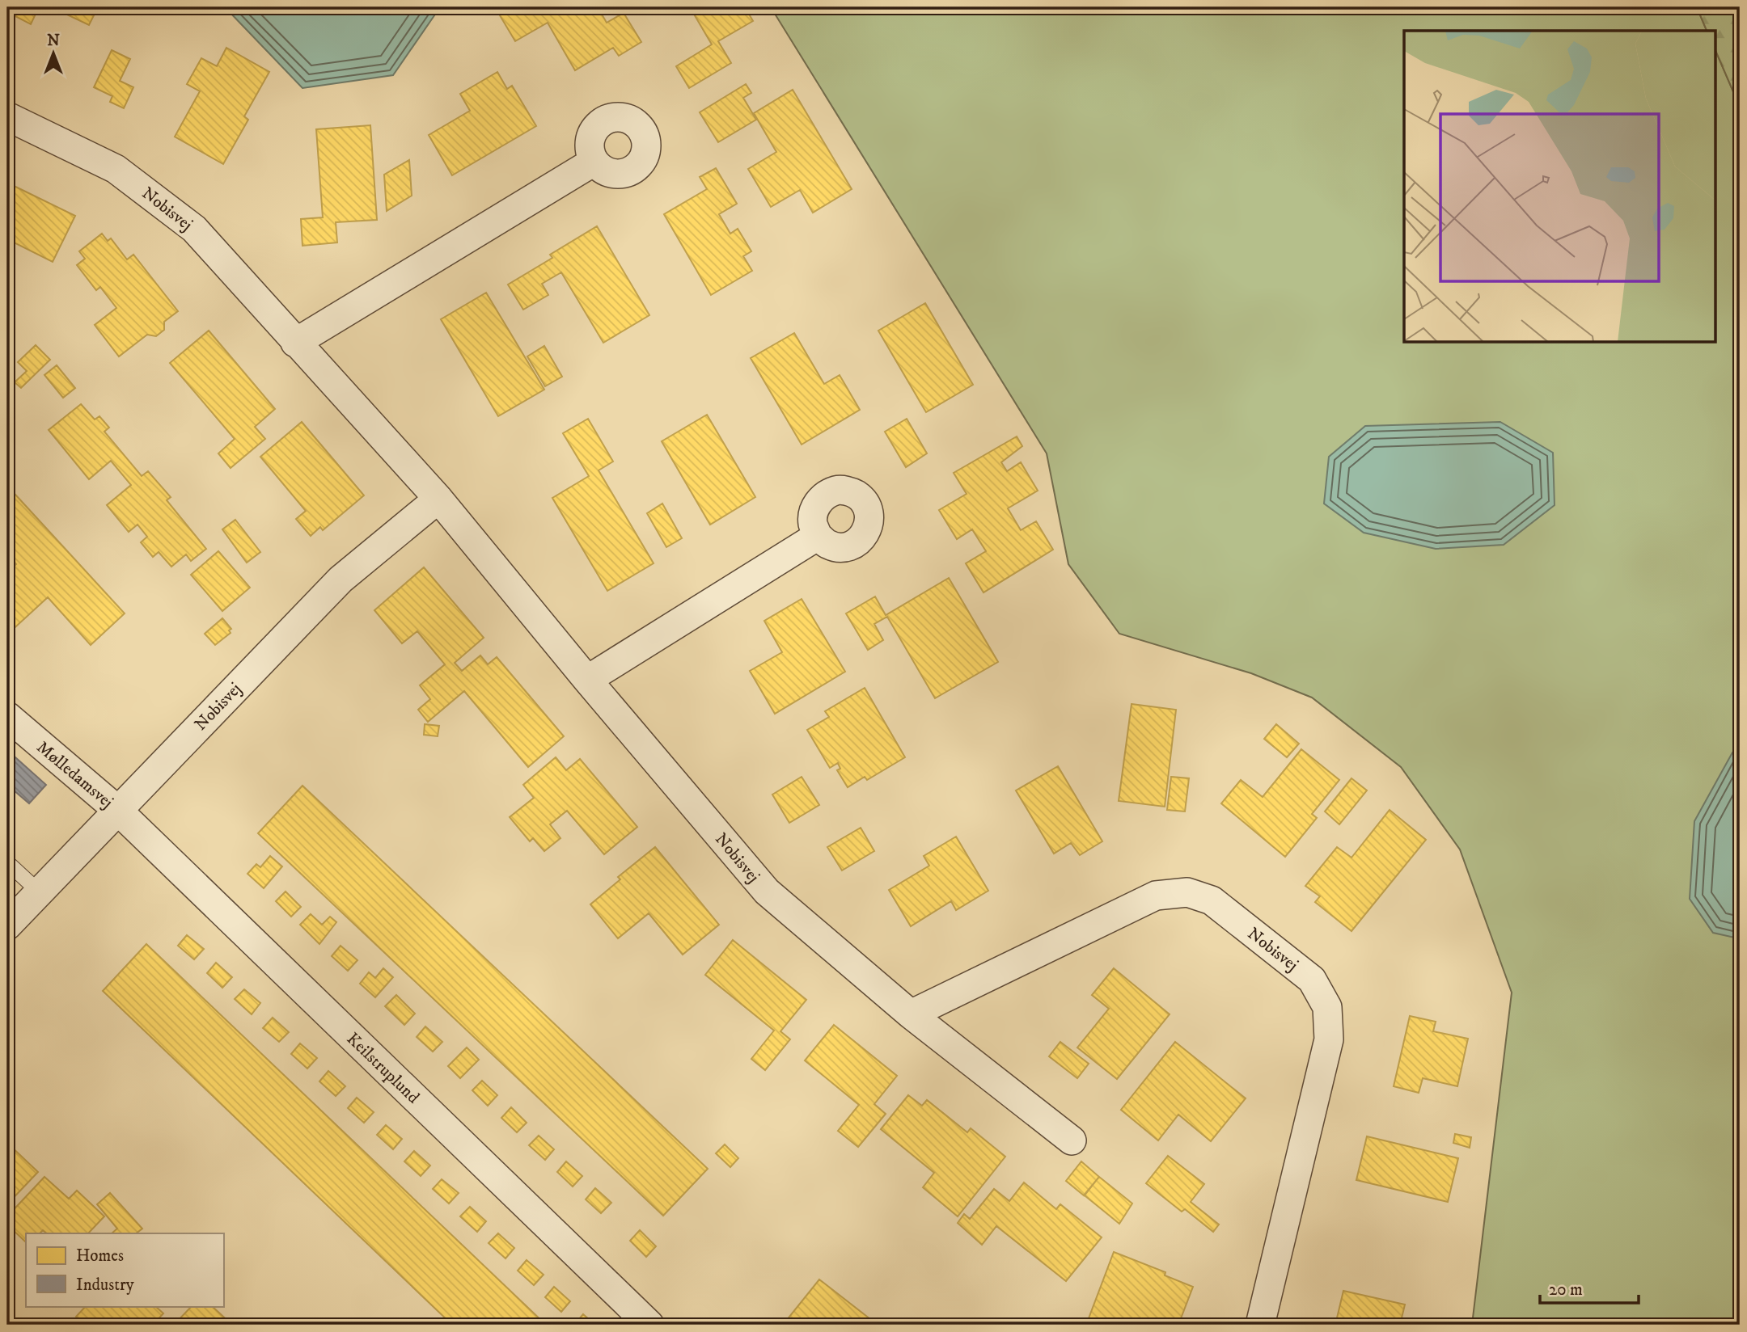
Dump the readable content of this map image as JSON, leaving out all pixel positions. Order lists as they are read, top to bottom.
{
  "streets": {
    "street": ["Nobisvej", "Mølledamsvej", "Keilstruplund"]
  },
  "crossings": [
    ["Nobisvej", "Mølledamsvej"],
    ["Nobisvej", "Keilstruplund"],
    ["Mølledamsvej", "Keilstruplund"]
  ],
  "legend": ["Homes", "Industry"],
  "scale_bar": "20 m",
  "north": "top"
}
